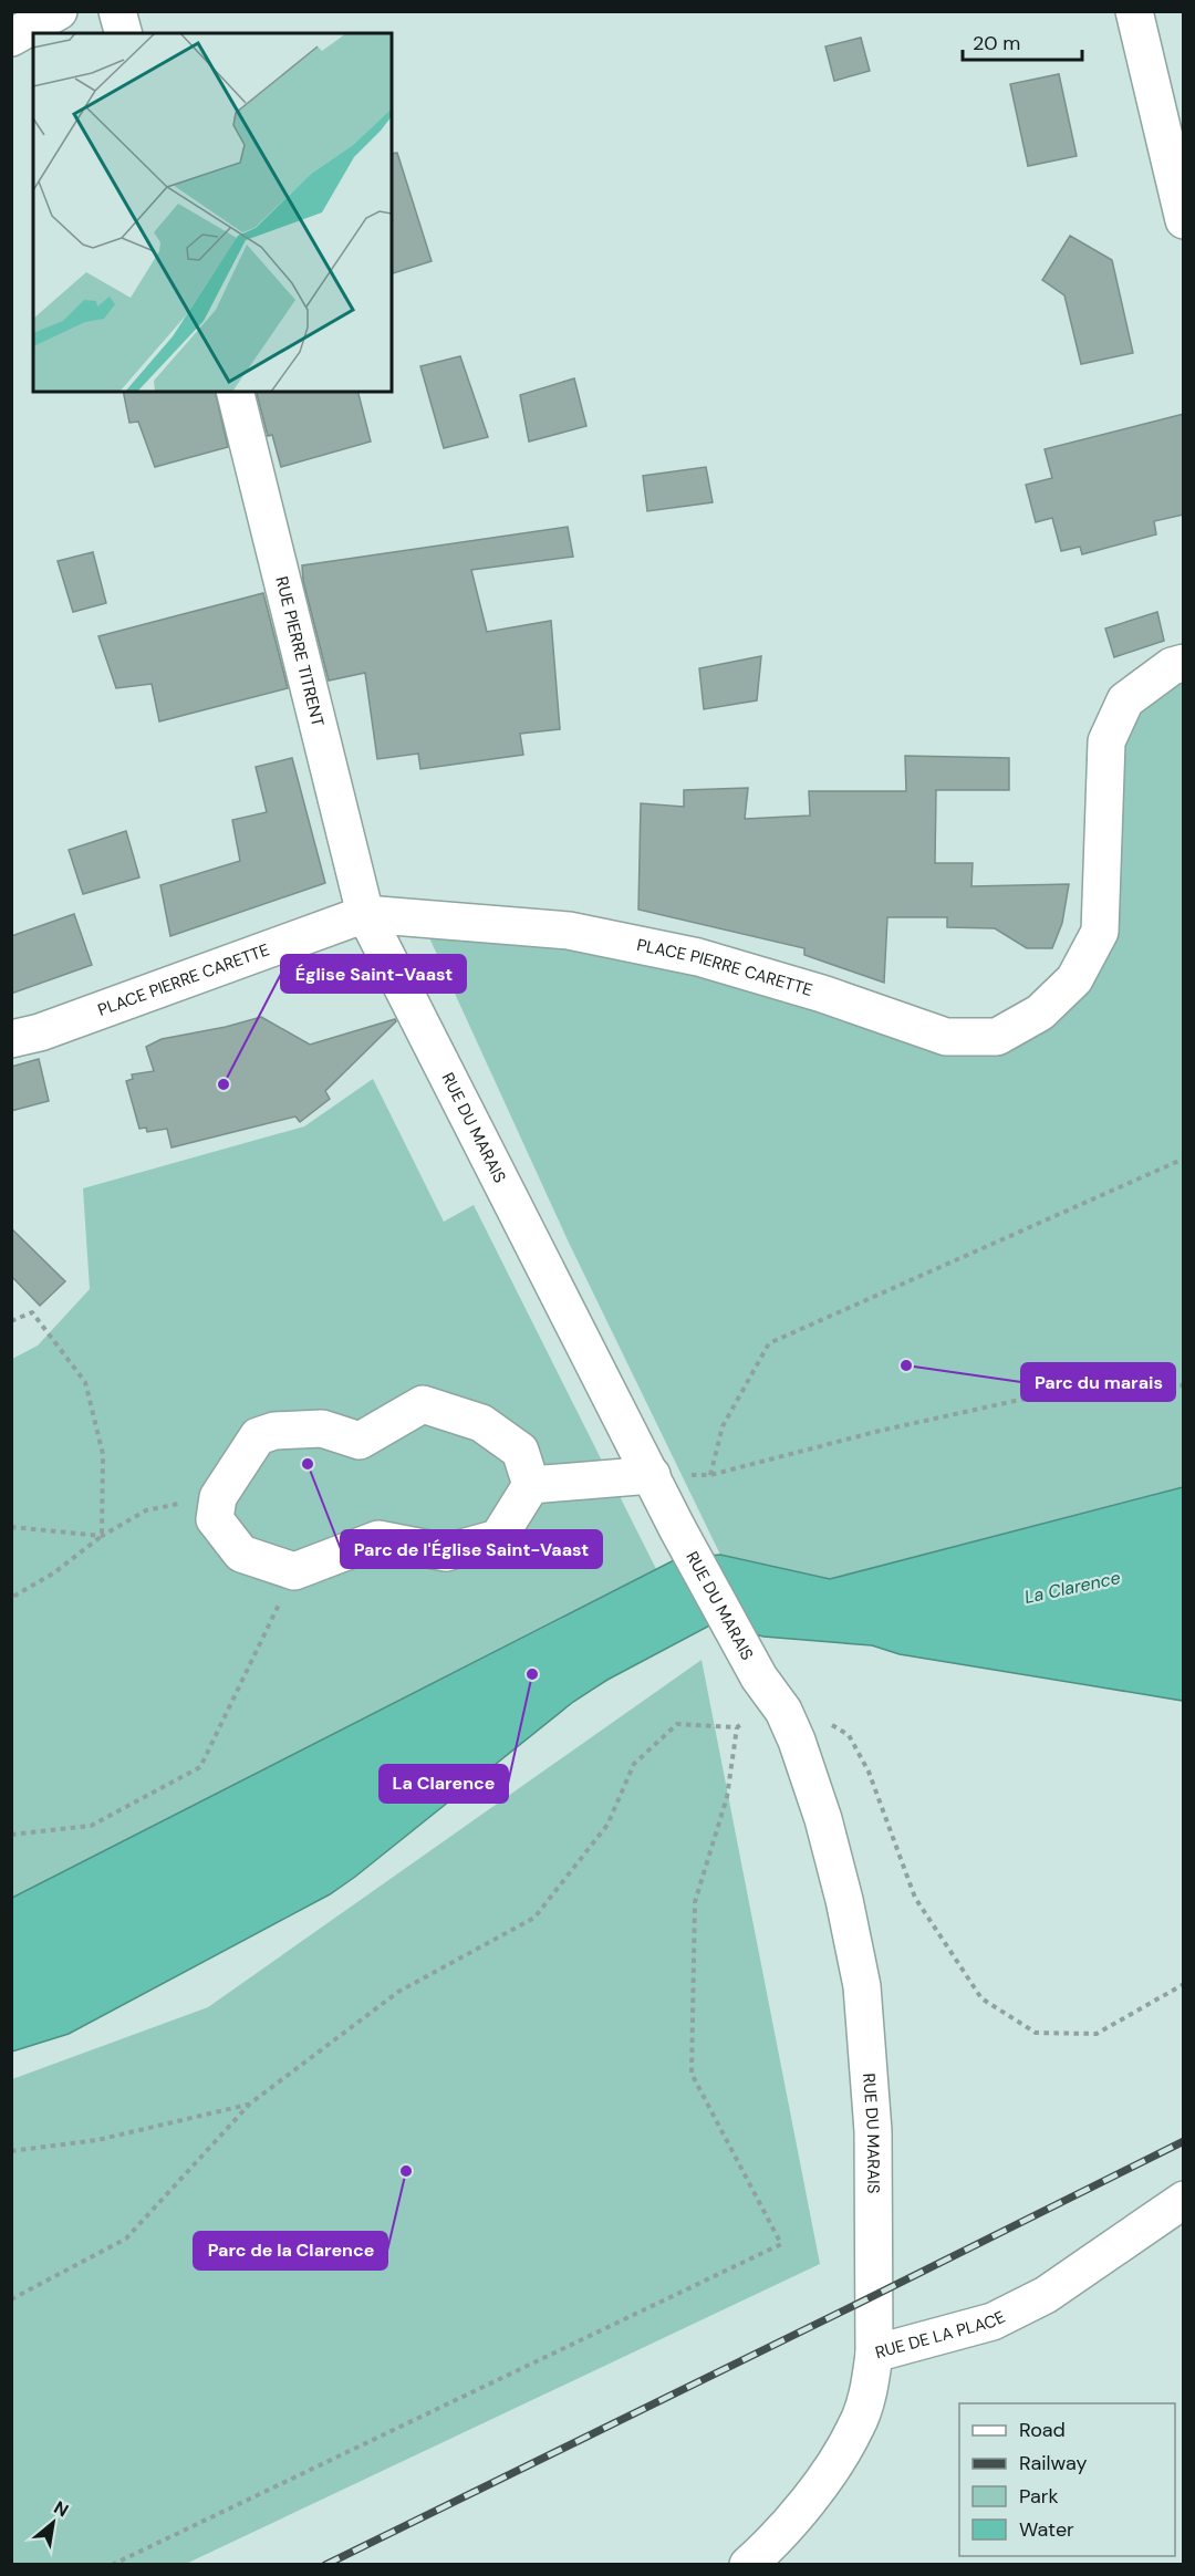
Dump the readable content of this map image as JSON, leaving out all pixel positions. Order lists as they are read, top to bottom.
{
  "streets": {
    "street": [
      "RUE PIERRE TITRENT",
      "PLACE PIERRE CARETTE",
      "RUE DU MARAIS",
      "RUE DE LA PLACE"
    ]
  },
  "crossings": [
    ["RUE PIERRE TITRENT", "PLACE PIERRE CARETTE"],
    ["RUE PIERRE TITRENT", "RUE DU MARAIS"],
    ["PLACE PIERRE CARETTE", "RUE DU MARAIS"],
    ["RUE DU MARAIS", "RUE DE LA PLACE"]
  ],
  "water": ["La Clarence"],
  "places": [
    "Église Saint-Vaast",
    "Parc du marais",
    "Parc de l'Église Saint-Vaast",
    "La Clarence",
    "Parc de la Clarence"
  ],
  "legend": [
    "Road",
    "Railway",
    "Park",
    "Water"
  ],
  "scale_bar": "20 m",
  "north": "top right"
}
